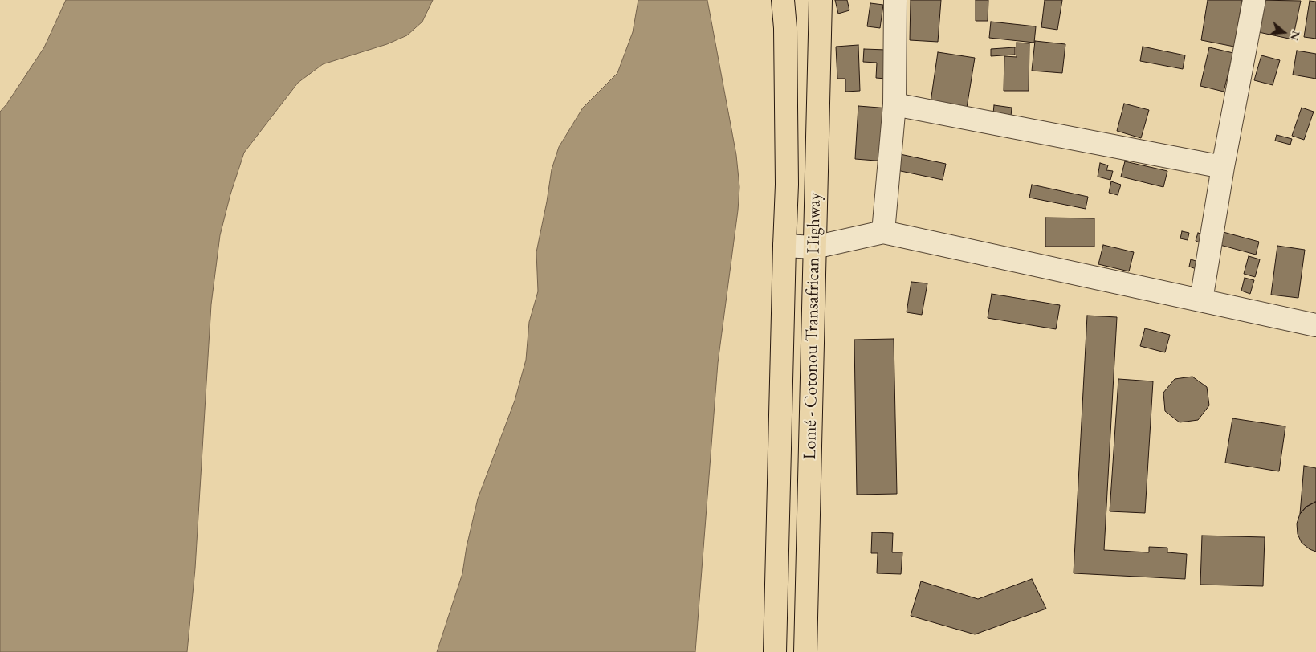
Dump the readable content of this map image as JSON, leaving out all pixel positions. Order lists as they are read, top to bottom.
{
  "streets": {
    "highway": ["Lomé - Cotonou Transafrican Highway"]
  },
  "north": "right"
}
